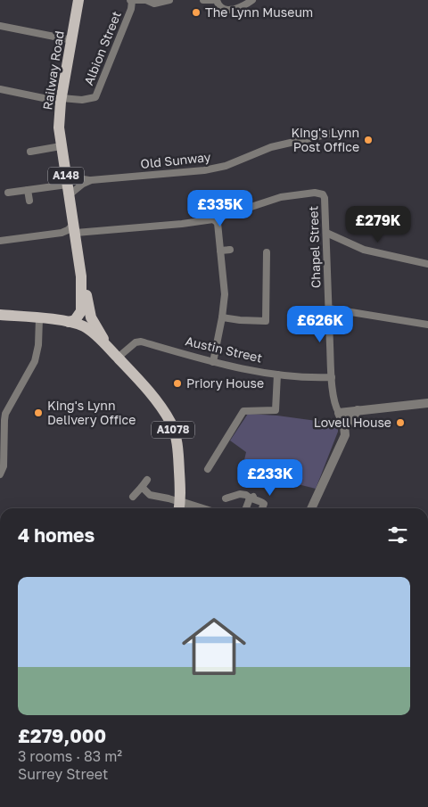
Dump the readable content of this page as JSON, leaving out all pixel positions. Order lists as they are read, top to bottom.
{
  "streets": {
    "main road": ["Railway Road", "A148", "A1078"],
    "street": [
      "Albion Street",
      "Old Sunway",
      "Chapel Street",
      "Austin Street"
    ]
  },
  "crossings": [
    ["Albion Street", "Railway Road"],
    ["Railway Road", "Old Sunway"],
    ["Railway Road", "A148"],
    ["A148", "A1078"],
    ["Chapel Street", "Austin Street"],
    ["Austin Street", "A1078"]
  ],
  "places": [
    "The Lynn Museum",
    "King's Lynn Post Office",
    "Priory House",
    "King's Lynn Delivery Office",
    "Lovell House"
  ],
  "page": {
    "price": [
      "£335K",
      "£279K",
      "£626K",
      "£233K"
    ],
    "heading": "4 homes",
    "list": [
      {
        "name": "£279,000",
        "note": "3 rooms · 83 m² · Surrey Street"
      }
    ]
  }
}
